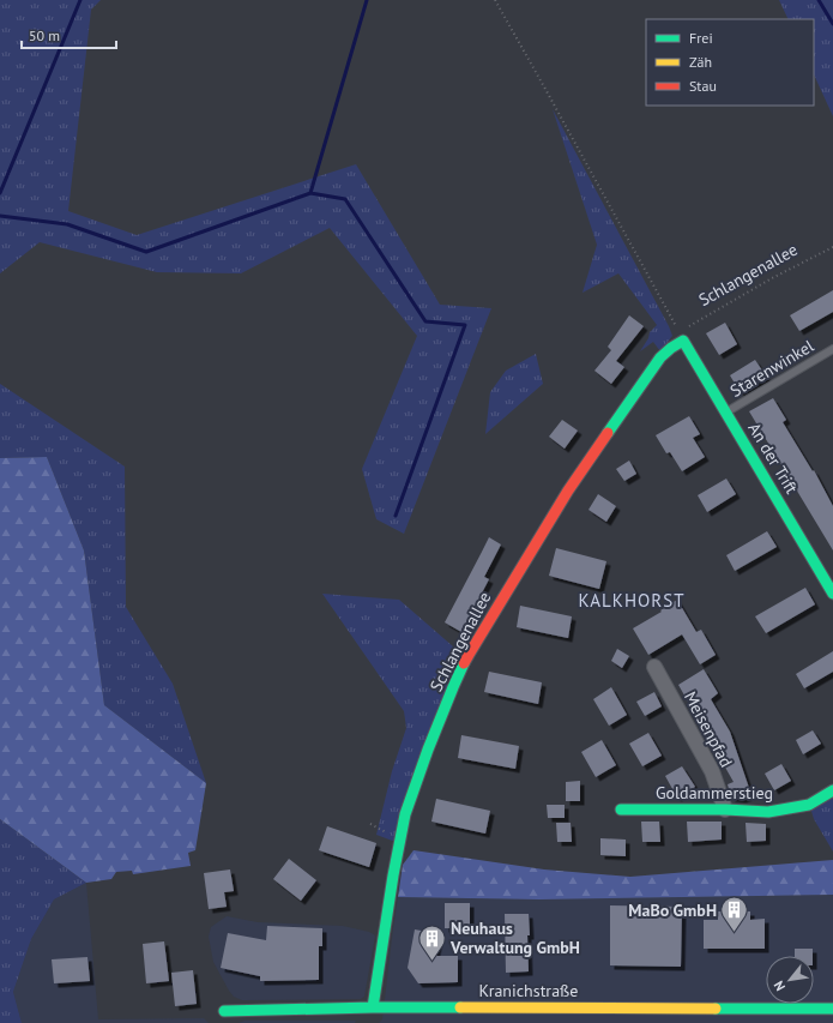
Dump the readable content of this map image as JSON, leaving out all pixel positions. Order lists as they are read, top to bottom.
{
  "streets": {
    "street": [
      "Schlangenallee",
      "An der Trift",
      "Meisenpfad",
      "Goldammerstieg",
      "Kranichstraße"
    ],
    "lane": ["Starenwinkel"]
  },
  "crossings": [
    ["Schlangenallee", "An der Trift"],
    ["Schlangenallee", "Kranichstraße"],
    ["Starenwinkel", "An der Trift"],
    ["Meisenpfad", "Goldammerstieg"]
  ],
  "districts": ["KALKHORST"],
  "places": {
    "building": ["MaBo GmbH", "Neuhaus Verwaltung GmbH"]
  },
  "legend": ["Frei", "Zäh", "Stau"],
  "scale_bar": "50 m",
  "north": "bottom left"
}
